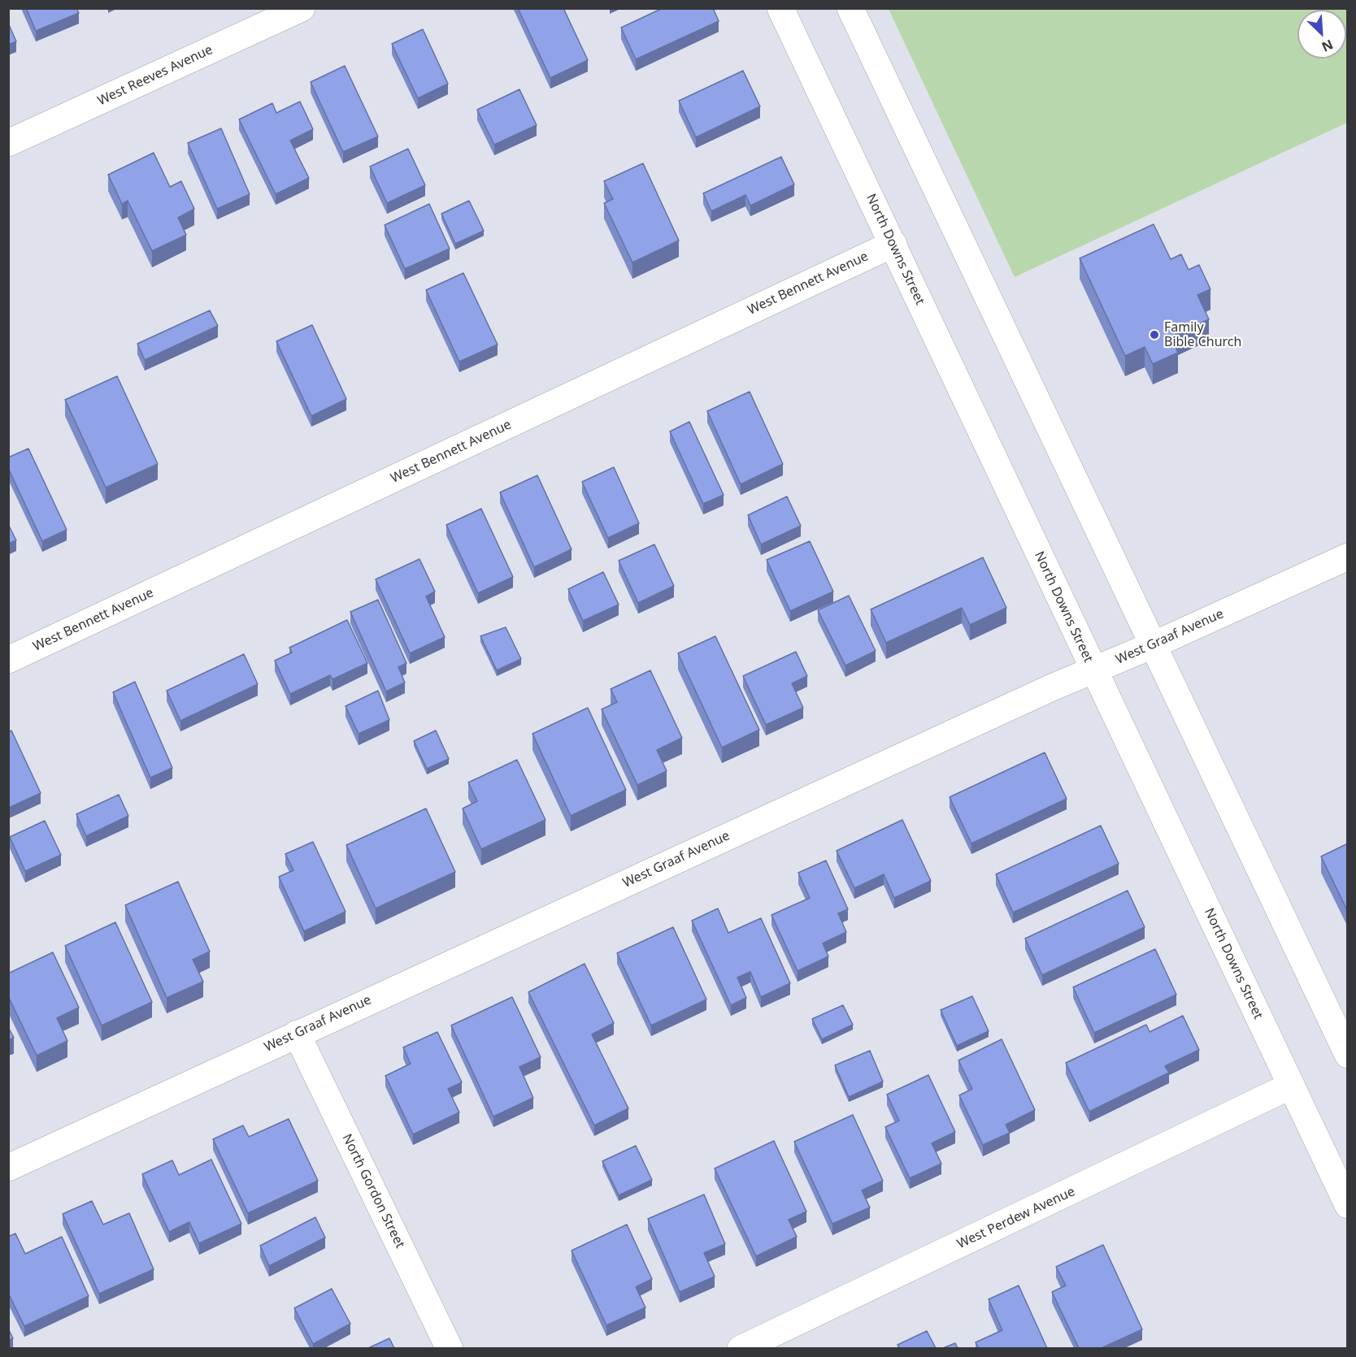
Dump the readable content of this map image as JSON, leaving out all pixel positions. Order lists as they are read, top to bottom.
{
  "streets": {
    "street": [
      "West Reeves Avenue",
      "North Downs Street",
      "West Bennett Avenue",
      "West Graaf Avenue",
      "North Gordon Street",
      "West Perdew Avenue"
    ]
  },
  "crossings": [
    ["North Downs Street", "West Bennett Avenue"],
    ["North Downs Street", "West Graaf Avenue"],
    ["North Downs Street", "West Perdew Avenue"],
    ["West Graaf Avenue", "North Gordon Street"]
  ],
  "places": ["Family Bible Church"],
  "north": "bottom right"
}
